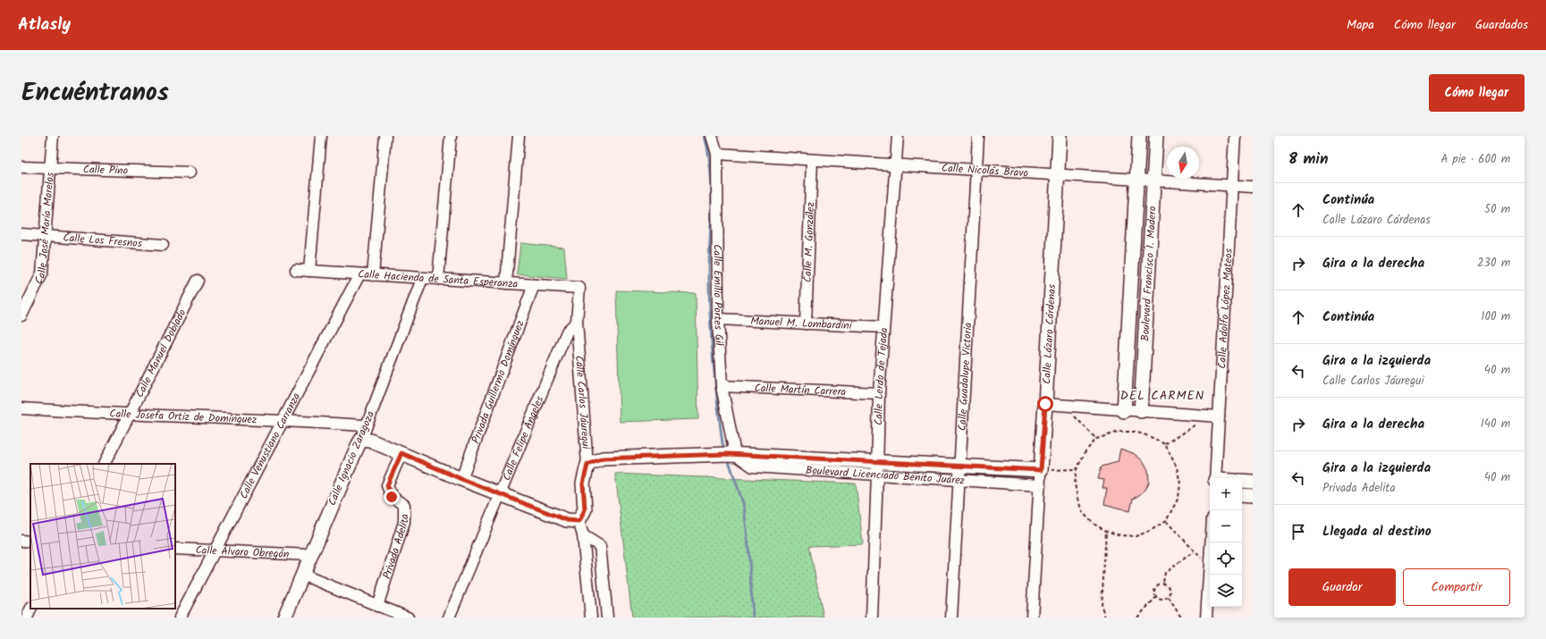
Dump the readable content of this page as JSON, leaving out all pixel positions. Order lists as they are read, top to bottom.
{
  "streets": {
    "street": [
      "Calle Pino",
      "Calle Nicolás Bravo",
      "Calle José María Morelos",
      "Calle Los Fresnos",
      "Calle M. González",
      "Boulevard Francisco I. Madero",
      "Calle Hacienda de Santa Esperanza",
      "Calle Emilio Portes Gil",
      "Calle Adolfo López Mateos",
      "Manuel M. Lombardini",
      "Calle Lázaro Cárdenas",
      "Calle Manuel Doblado",
      "Calle Lerdo de Tejada",
      "Calle Guadalupe Victoria",
      "Privada Guillermo Domínguez",
      "Calle Martín Carrera",
      "Calle Carlos Jáuregui",
      "Calle Josefa Ortiz de Domínguez",
      "Calle Felipe Ángeles",
      "Calle Venustiano Carranza",
      "Calle Ignacio Zaragoza",
      "Boulevard Licenciado Benito Juárez",
      "Privada Adelita",
      "Calle Álvaro Obregón"
    ]
  },
  "crossings": [
    ["Calle Pino", "Calle José María Morelos"],
    ["Calle Nicolás Bravo", "Calle M. González"],
    ["Calle Nicolás Bravo", "Boulevard Francisco I. Madero"],
    ["Calle Nicolás Bravo", "Calle Emilio Portes Gil"],
    ["Calle Nicolás Bravo", "Calle Adolfo López Mateos"],
    ["Calle Nicolás Bravo", "Calle Lázaro Cárdenas"],
    ["Calle Nicolás Bravo", "Calle Lerdo de Tejada"],
    ["Calle Nicolás Bravo", "Calle Guadalupe Victoria"],
    ["Calle José María Morelos", "Calle Los Fresnos"],
    ["Calle M. González", "Manuel M. Lombardini"],
    ["Calle Hacienda de Santa Esperanza", "Privada Guillermo Domínguez"],
    ["Calle Hacienda de Santa Esperanza", "Calle Carlos Jáuregui"],
    ["Calle Hacienda de Santa Esperanza", "Calle Venustiano Carranza"],
    ["Calle Hacienda de Santa Esperanza", "Calle Ignacio Zaragoza"],
    ["Calle Emilio Portes Gil", "Manuel M. Lombardini"],
    ["Calle Emilio Portes Gil", "Calle Martín Carrera"],
    ["Calle Emilio Portes Gil", "Boulevard Licenciado Benito Juárez"],
    ["Manuel M. Lombardini", "Calle Lerdo de Tejada"],
    ["Calle Lázaro Cárdenas", "Boulevard Licenciado Benito Juárez"],
    ["Calle Manuel Doblado", "Calle Josefa Ortiz de Domínguez"],
    ["Calle Lerdo de Tejada", "Calle Martín Carrera"],
    ["Calle Lerdo de Tejada", "Boulevard Licenciado Benito Juárez"],
    ["Calle Guadalupe Victoria", "Boulevard Licenciado Benito Juárez"],
    ["Calle Carlos Jáuregui", "Calle Felipe Ángeles"],
    ["Calle Josefa Ortiz de Domínguez", "Calle Venustiano Carranza"],
    ["Calle Josefa Ortiz de Domínguez", "Calle Ignacio Zaragoza"],
    ["Calle Venustiano Carranza", "Calle Álvaro Obregón"],
    ["Calle Ignacio Zaragoza", "Calle Álvaro Obregón"]
  ],
  "districts": ["DEL CARMEN"],
  "north": "bottom",
  "page": {
    "header": "Atlasly",
    "nav": ["Mapa", "Cómo llegar", "Guardados"],
    "title": "Encuéntranos",
    "buttons": [
      "Cómo llegar",
      ["Guardar", "Compartir"]
    ],
    "heading": ["8 min", "A pie · 600 m"],
    "list": [
      ["Continúa", "Calle Lázaro Cárdenas", "50 m"],
      ["Gira a la derecha", "230 m"],
      ["Continúa", "100 m"],
      ["Gira a la izquierda", "Calle Carlos Jáuregui", "40 m"],
      ["Gira a la derecha", "140 m"],
      ["Gira a la izquierda", "Privada Adelita", "40 m"],
      "Llegada al destino"
    ],
    "map_buttons": ["+", "−"]
  }
}
